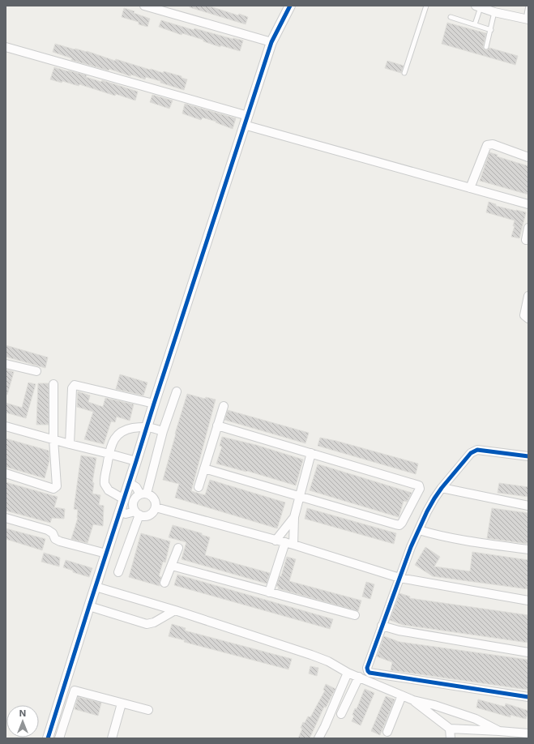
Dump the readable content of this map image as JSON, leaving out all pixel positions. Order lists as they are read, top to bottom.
{
  "north": "top"
}
